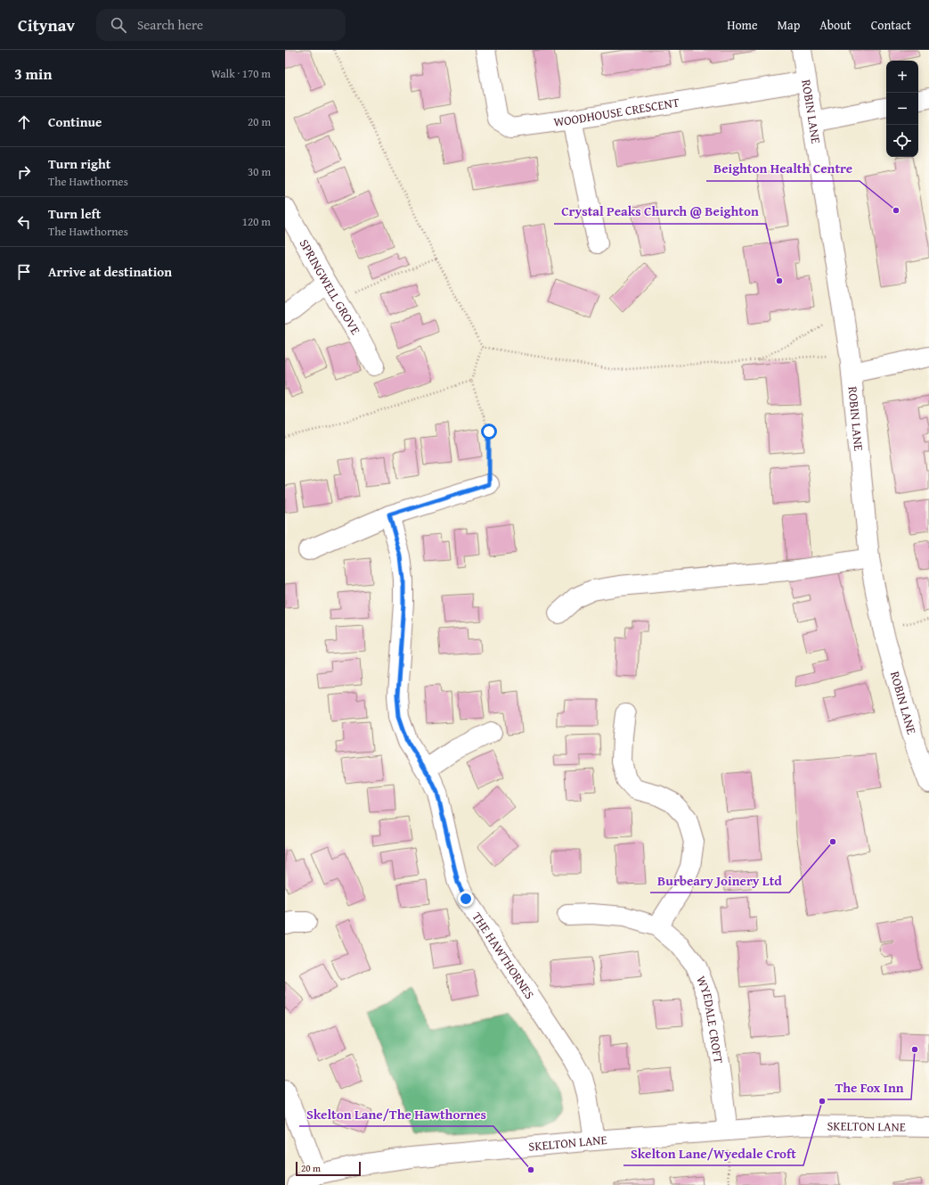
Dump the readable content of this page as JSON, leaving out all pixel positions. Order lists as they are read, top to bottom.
{
  "streets": {
    "street": [
      "WOODHOUSE CRESCENT",
      "ROBIN LANE",
      "SPRINGWELL GROVE",
      "THE HAWTHORNES",
      "WYEDALE CROFT",
      "SKELTON LANE"
    ]
  },
  "crossings": [
    ["WOODHOUSE CRESCENT", "ROBIN LANE"],
    ["THE HAWTHORNES", "SKELTON LANE"],
    ["WYEDALE CROFT", "SKELTON LANE"]
  ],
  "places": [
    "Beighton Health Centre",
    "Crystal Peaks Church @ Beighton",
    "Burbeary Joinery Ltd",
    "The Fox Inn",
    "Skelton Lane/Wyedale Croft",
    "Skelton Lane/The Hawthornes"
  ],
  "scale_bar": "20 m",
  "page": {
    "header": "Citynav",
    "search": "Search here",
    "nav": [
      "Home",
      "Map",
      "About",
      "Contact"
    ],
    "heading": ["3 min", "Walk · 170 m"],
    "map_buttons": ["+", "−"],
    "list": [
      ["Continue", "20 m"],
      ["Turn right", "The Hawthornes", "30 m"],
      ["Turn left", "The Hawthornes", "120 m"],
      "Arrive at destination"
    ],
    "scale": "20 m"
  }
}
